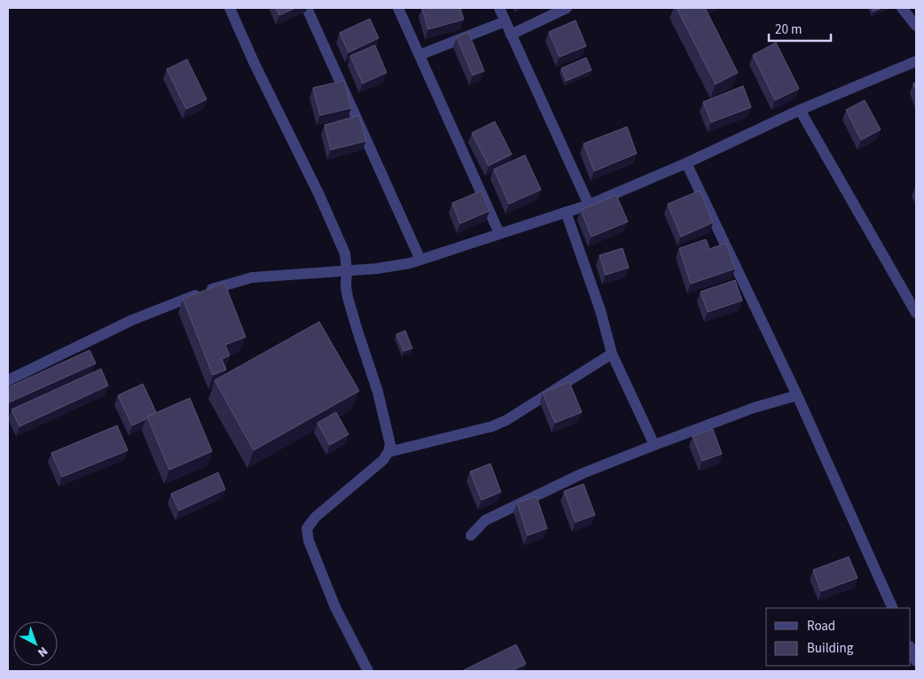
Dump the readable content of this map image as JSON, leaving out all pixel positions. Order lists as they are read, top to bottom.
{
  "legend": ["Road", "Building"],
  "scale_bar": "20 m",
  "north": "bottom right"
}
